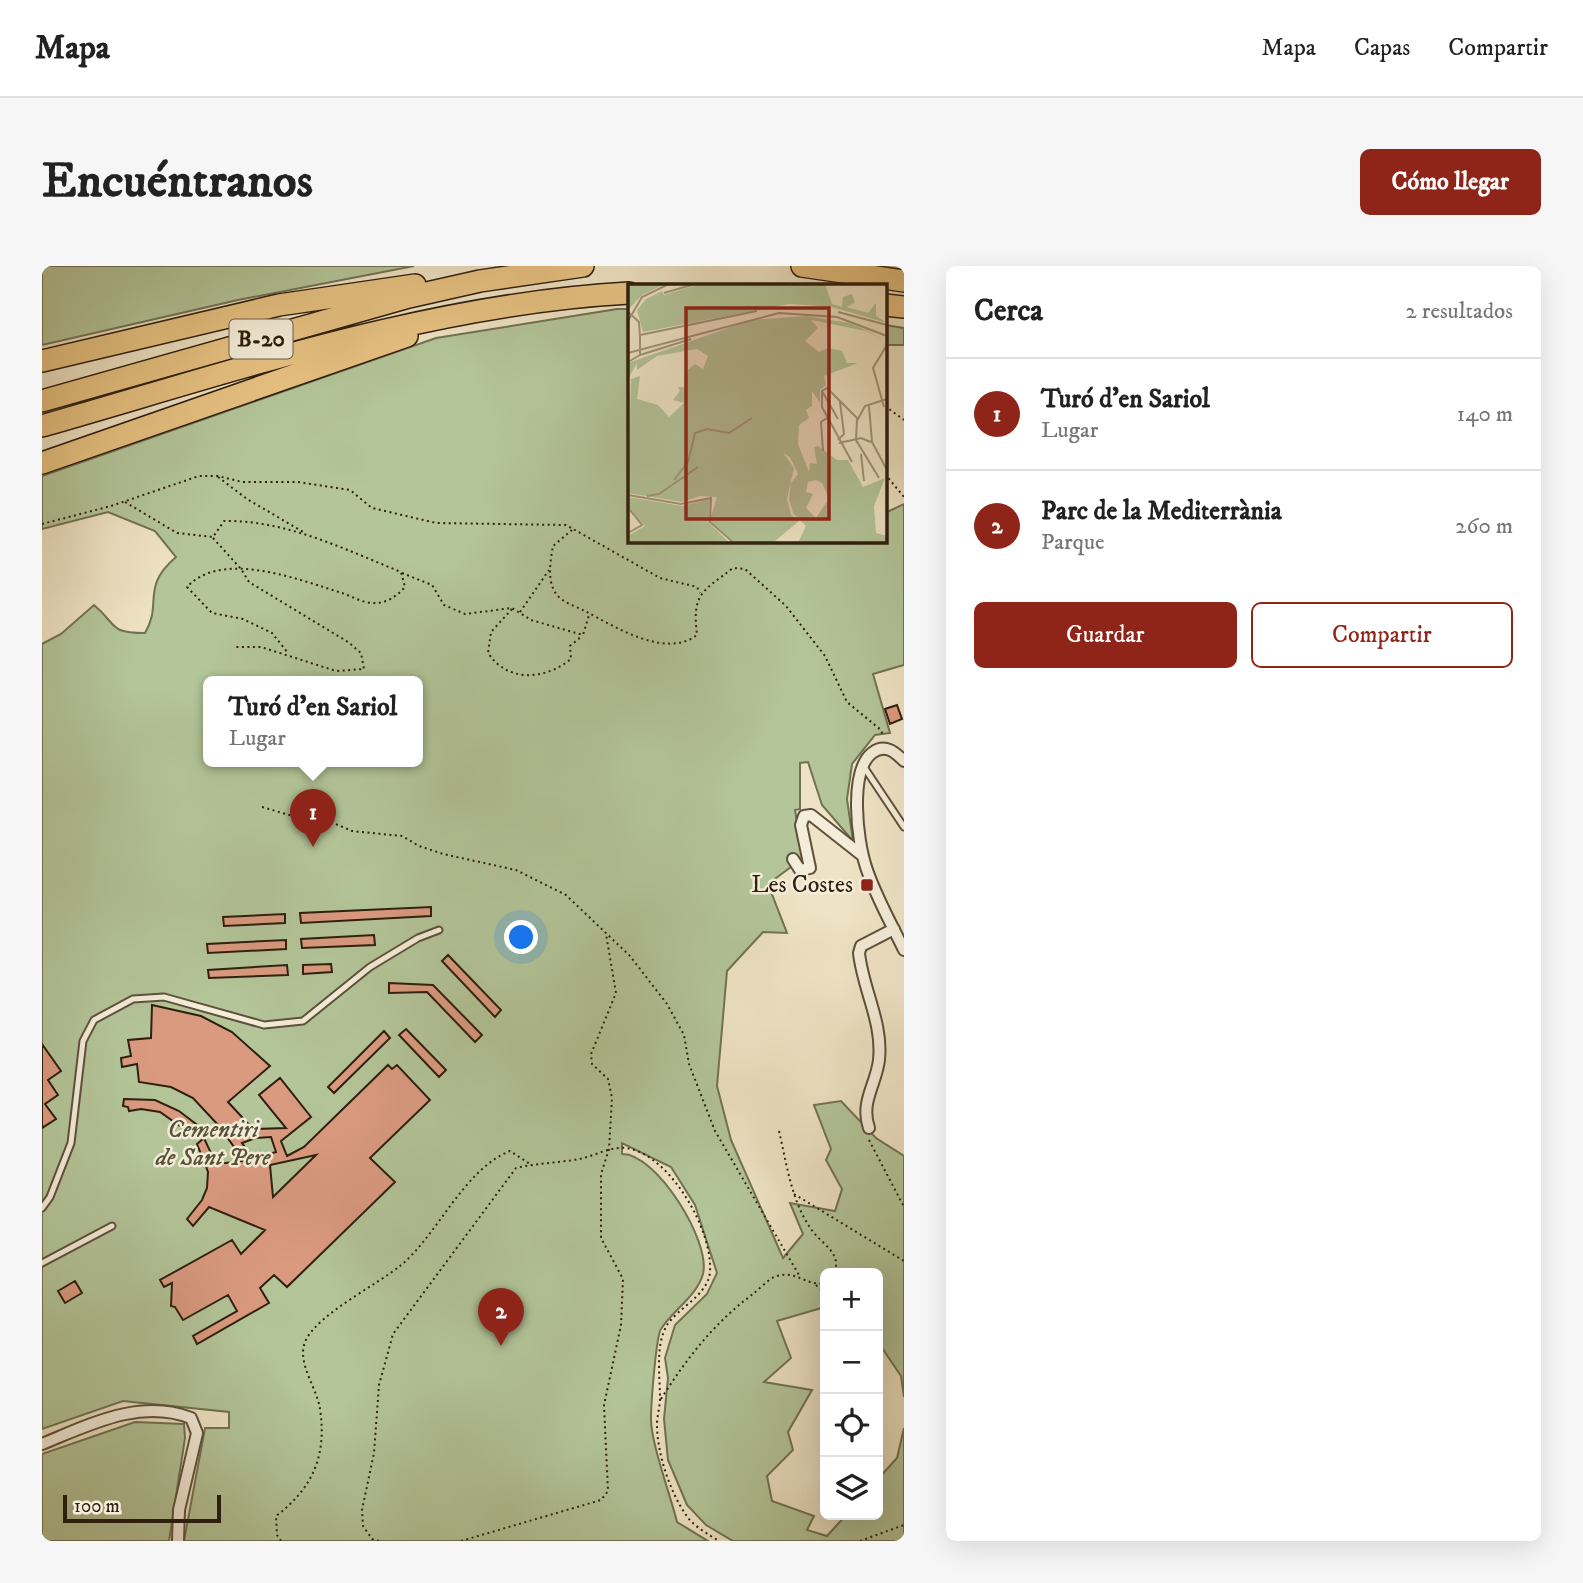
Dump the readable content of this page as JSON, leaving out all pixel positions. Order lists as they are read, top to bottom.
{
  "streets": {
    "highway": ["B-20"]
  },
  "parks": ["Cementiri de Sant Pere"],
  "places": {
    "transit": ["Les Costes"]
  },
  "scale_bar": "100 m",
  "page": {
    "header": "Mapa",
    "nav": ["Mapa", "Capas", "Compartir"],
    "buttons": [
      "Cómo llegar",
      ["Guardar", "Compartir"]
    ],
    "title": "Encuéntranos",
    "heading": ["Cerca", "2 resultados"],
    "list": [
      {
        "mark": "1",
        "name": "Turó d'en Sariol",
        "note": "Lugar",
        "value": "140 m"
      },
      {
        "mark": "2",
        "name": "Parc de la Mediterrània",
        "note": "Parque",
        "value": "260 m"
      }
    ],
    "popup": ["Turó d'en Sariol", "Lugar"],
    "pins": ["1", "2"],
    "map_buttons": ["+", "−"],
    "scale": "100 m"
  }
}
